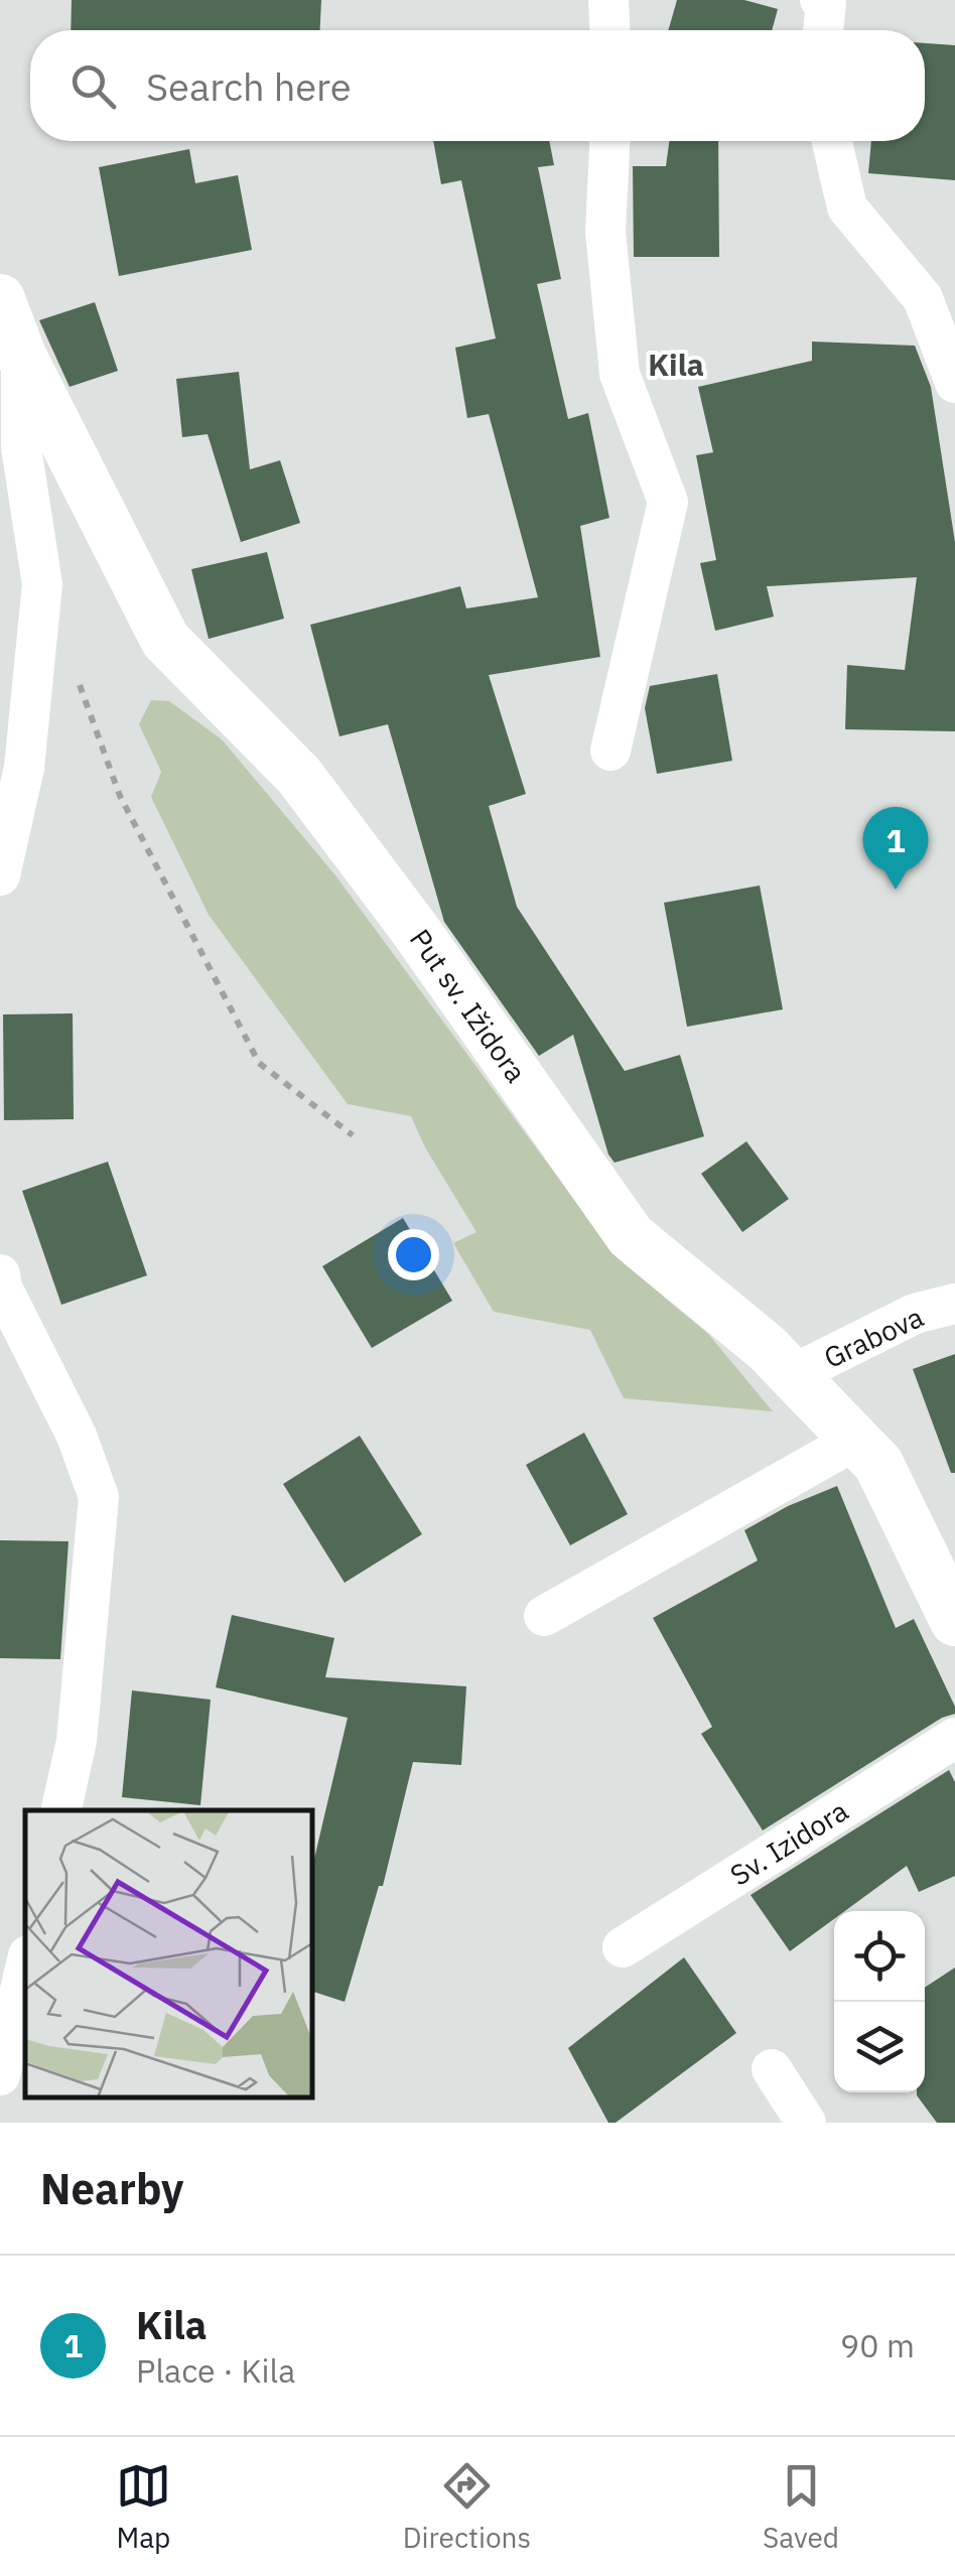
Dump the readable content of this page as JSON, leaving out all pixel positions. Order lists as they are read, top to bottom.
{
  "streets": {
    "street": ["Put sv. Ižidora", "Grabova", "Sv. Izidora"]
  },
  "crossings": [
    ["Put sv. Ižidora", "Grabova"]
  ],
  "districts": ["Kila"],
  "page": {
    "search": "Search here",
    "pins": "1",
    "heading": "Nearby",
    "list": [
      {
        "mark": "1",
        "name": "Kila",
        "note": "Place · Kila",
        "value": "90 m"
      }
    ],
    "nav": ["Map", "Directions", "Saved"]
  }
}
